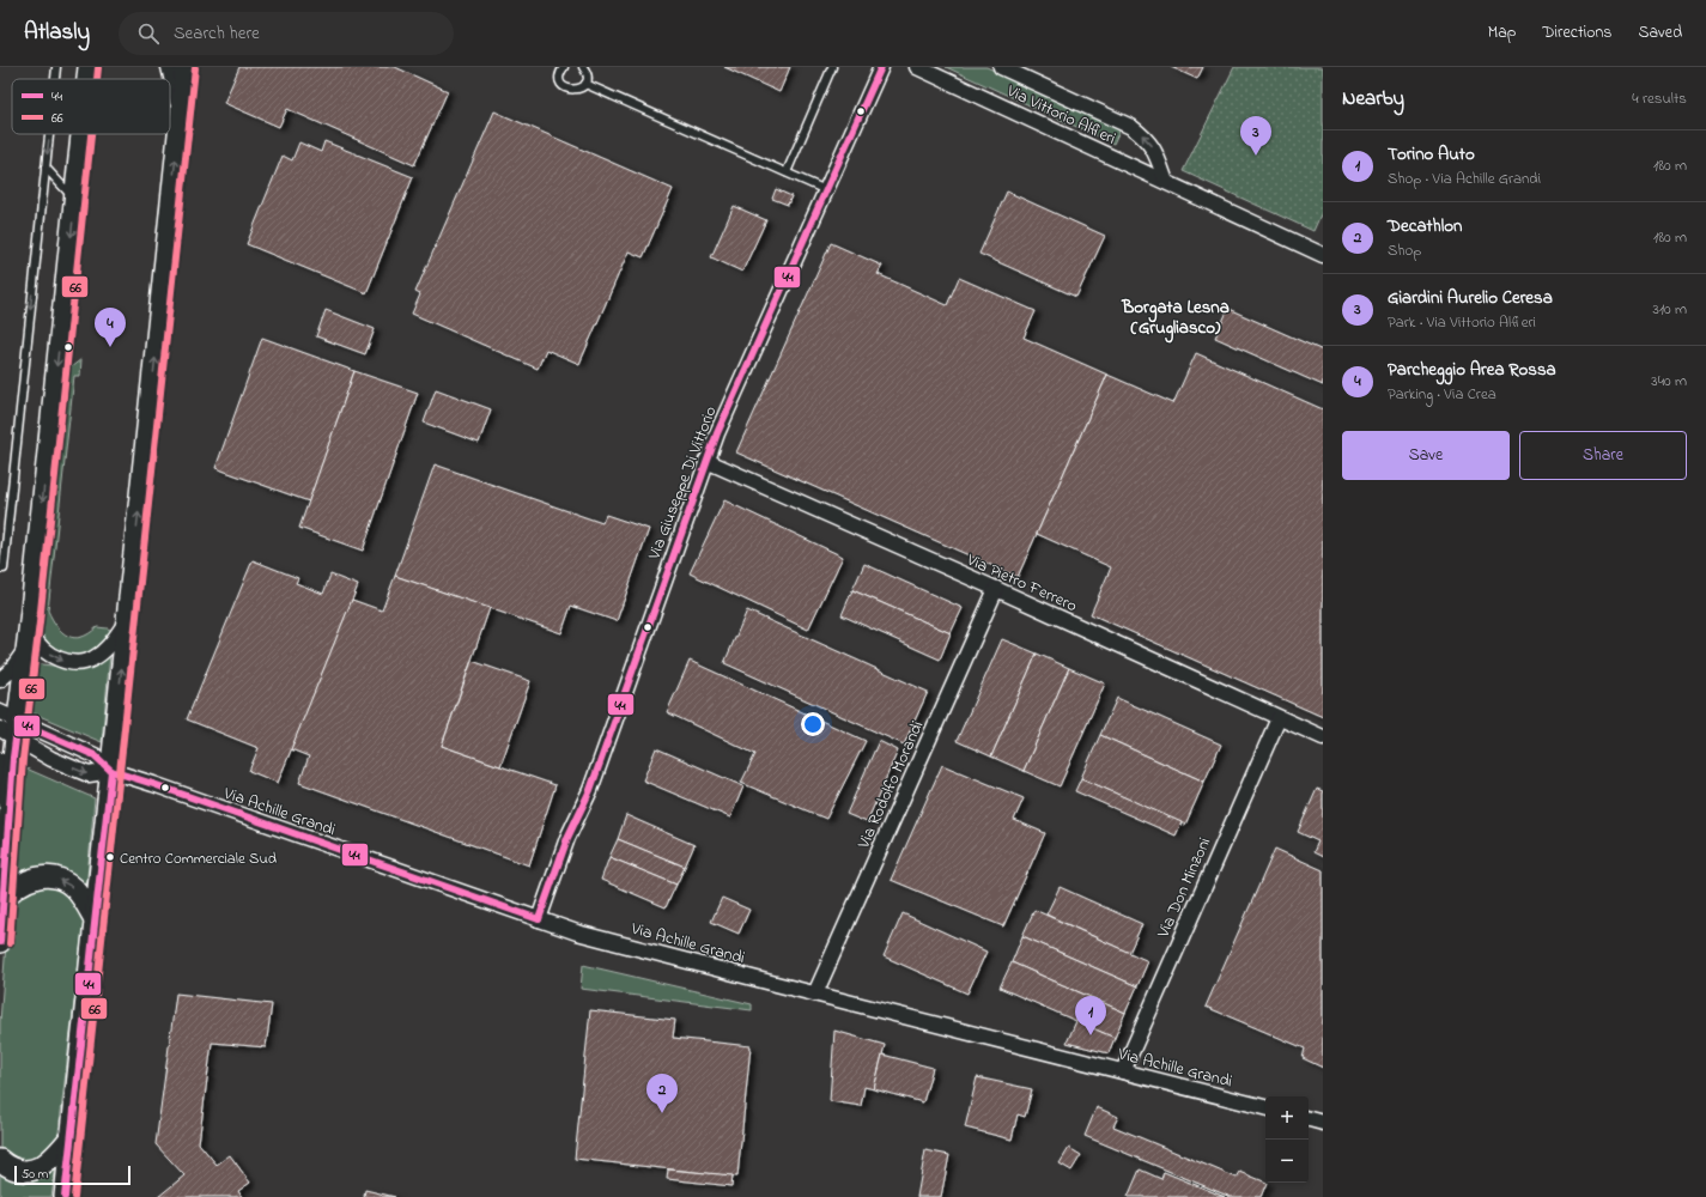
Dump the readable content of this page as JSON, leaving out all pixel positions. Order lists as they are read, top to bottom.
{
  "streets": {
    "street": [
      "Via Vittorio Alfieri",
      "Via Giuseppe Di Vittorio",
      "Via Pietro Ferrero",
      "Via Rodolfo Morandi",
      "Via Achille Grandi",
      "Via Don Minzoni"
    ]
  },
  "crossings": [
    ["Via Giuseppe Di Vittorio", "Via Pietro Ferrero"],
    ["Via Giuseppe Di Vittorio", "Via Achille Grandi"],
    ["Via Pietro Ferrero", "Via Rodolfo Morandi"],
    ["Via Pietro Ferrero", "Via Don Minzoni"],
    ["Via Rodolfo Morandi", "Via Achille Grandi"],
    ["Via Achille Grandi", "Via Don Minzoni"]
  ],
  "districts": ["Borgata Lesna (Grugliasco)"],
  "places": ["Centro Commerciale Sud"],
  "lines": ["transit line 44", "transit line 66"],
  "legend": ["44", "66"],
  "scale_bar": "50 m",
  "page": {
    "header": "Atlasly",
    "search": "Search here",
    "nav": ["Map", "Directions", "Saved"],
    "heading": ["Nearby", "4 results"],
    "pins": [
      "3",
      "4",
      "1",
      "2"
    ],
    "list": [
      {
        "mark": "1",
        "name": "Torino Auto",
        "note": "Shop · Via Achille Grandi",
        "value": "180 m"
      },
      {
        "mark": "2",
        "name": "Decathlon",
        "note": "Shop",
        "value": "180 m"
      },
      {
        "mark": "3",
        "name": "Giardini Aurelio Ceresa",
        "note": "Park · Via Vittorio Alfieri",
        "value": "310 m"
      },
      {
        "mark": "4",
        "name": "Parcheggio Area Rossa",
        "note": "Parking · Via Crea",
        "value": "340 m"
      }
    ],
    "buttons": ["Save", "Share"],
    "map_buttons": ["+", "−"],
    "scale": "50 m"
  }
}
